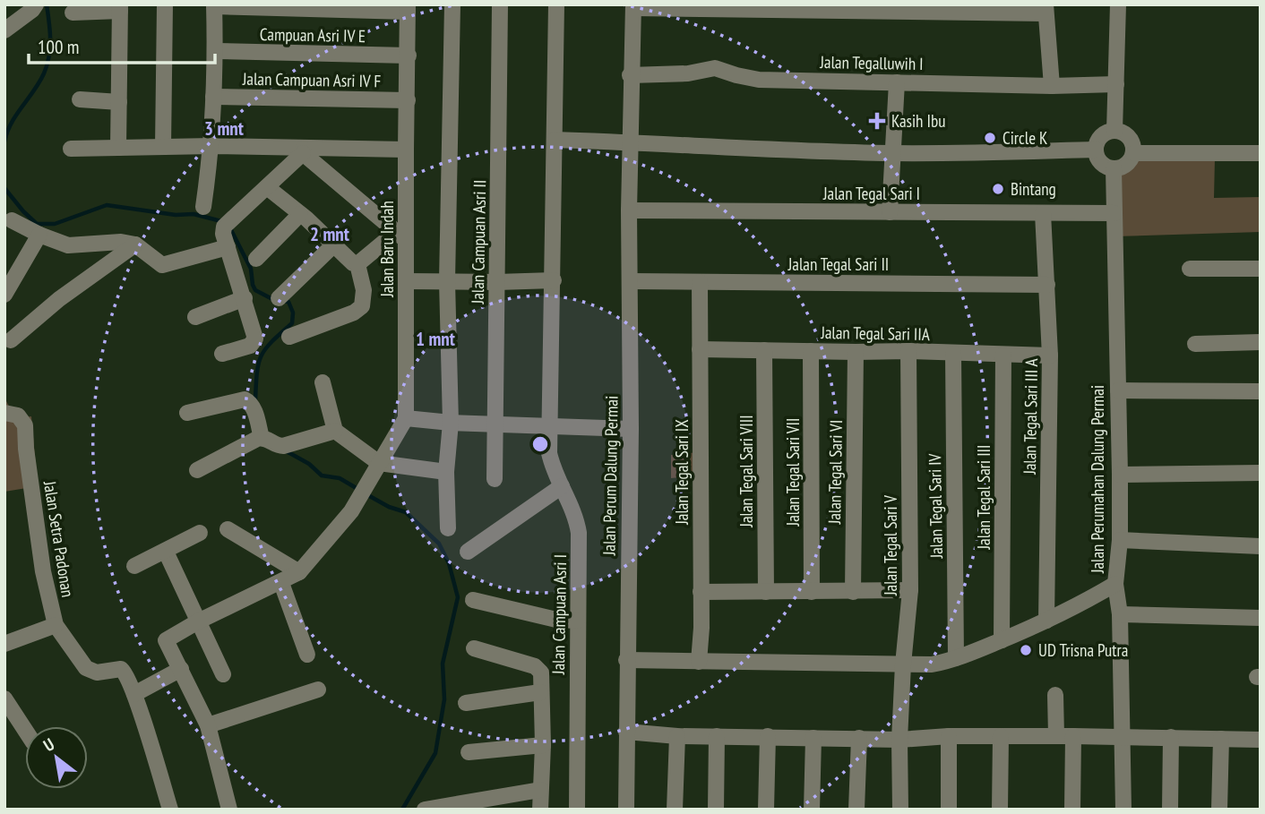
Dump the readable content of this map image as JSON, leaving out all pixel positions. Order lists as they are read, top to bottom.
{
  "streets": {
    "street": [
      "Campuan Asri IV E",
      "Jalan Tegalluwih I",
      "Jalan Campuan Asri IV F",
      "Jalan Tegal Sari I",
      "Jalan Campuan Asri II",
      "Jalan Baru Indah",
      "Jalan Tegal Sari II",
      "Jalan Tegal Sari IIA",
      "Jalan Tegal Sari III A",
      "Jalan Tegal Sari VIII",
      "Jalan Tegal Sari IX",
      "Jalan Tegal Sari VII",
      "Jalan Tegal Sari VI",
      "Jalan Perum Dalung Permai",
      "Jalan Perumahan Dalung Permai",
      "Jalan Tegal Sari III",
      "Jalan Tegal Sari IV",
      "Jalan Setra Padonan",
      "Jalan Tegal Sari V",
      "Jalan Campuan Asri I"
    ]
  },
  "crossings": [
    ["Campuan Asri IV E", "Jalan Baru Indah"],
    ["Jalan Tegalluwih I", "Jalan Perum Dalung Permai"],
    ["Jalan Campuan Asri IV F", "Jalan Baru Indah"],
    ["Jalan Tegal Sari I", "Jalan Tegal Sari III A"],
    ["Jalan Tegal Sari I", "Jalan Perum Dalung Permai"],
    ["Jalan Tegal Sari I", "Jalan Perumahan Dalung Permai"],
    ["Jalan Tegal Sari II", "Jalan Tegal Sari III A"],
    ["Jalan Tegal Sari II", "Jalan Tegal Sari IX"],
    ["Jalan Tegal Sari II", "Jalan Perum Dalung Permai"],
    ["Jalan Tegal Sari IIA", "Jalan Tegal Sari III A"],
    ["Jalan Tegal Sari IIA", "Jalan Tegal Sari VIII"],
    ["Jalan Tegal Sari IIA", "Jalan Tegal Sari IX"],
    ["Jalan Tegal Sari IIA", "Jalan Tegal Sari VII"],
    ["Jalan Tegal Sari IIA", "Jalan Tegal Sari VI"],
    ["Jalan Tegal Sari IIA", "Jalan Tegal Sari III"],
    ["Jalan Tegal Sari IIA", "Jalan Tegal Sari IV"],
    ["Jalan Tegal Sari IIA", "Jalan Tegal Sari V"],
    ["Jalan Tegal Sari III A", "Jalan Perumahan Dalung Permai"],
    ["Jalan Tegal Sari IX", "Jalan Perumahan Dalung Permai"],
    ["Jalan Perum Dalung Permai", "Jalan Perumahan Dalung Permai"],
    ["Jalan Perumahan Dalung Permai", "Jalan Tegal Sari III"],
    ["Jalan Perumahan Dalung Permai", "Jalan Tegal Sari IV"],
    ["Jalan Perumahan Dalung Permai", "Jalan Tegal Sari V"]
  ],
  "places": {
    "health": ["Kasih Ibu"],
    "other": ["Circle K", "Bintang", "UD Trisna Putra"]
  },
  "scale_bar": "100 m",
  "north": "top left",
  "rings": ["3 mnt", "2 mnt", "1 mnt"]
}
